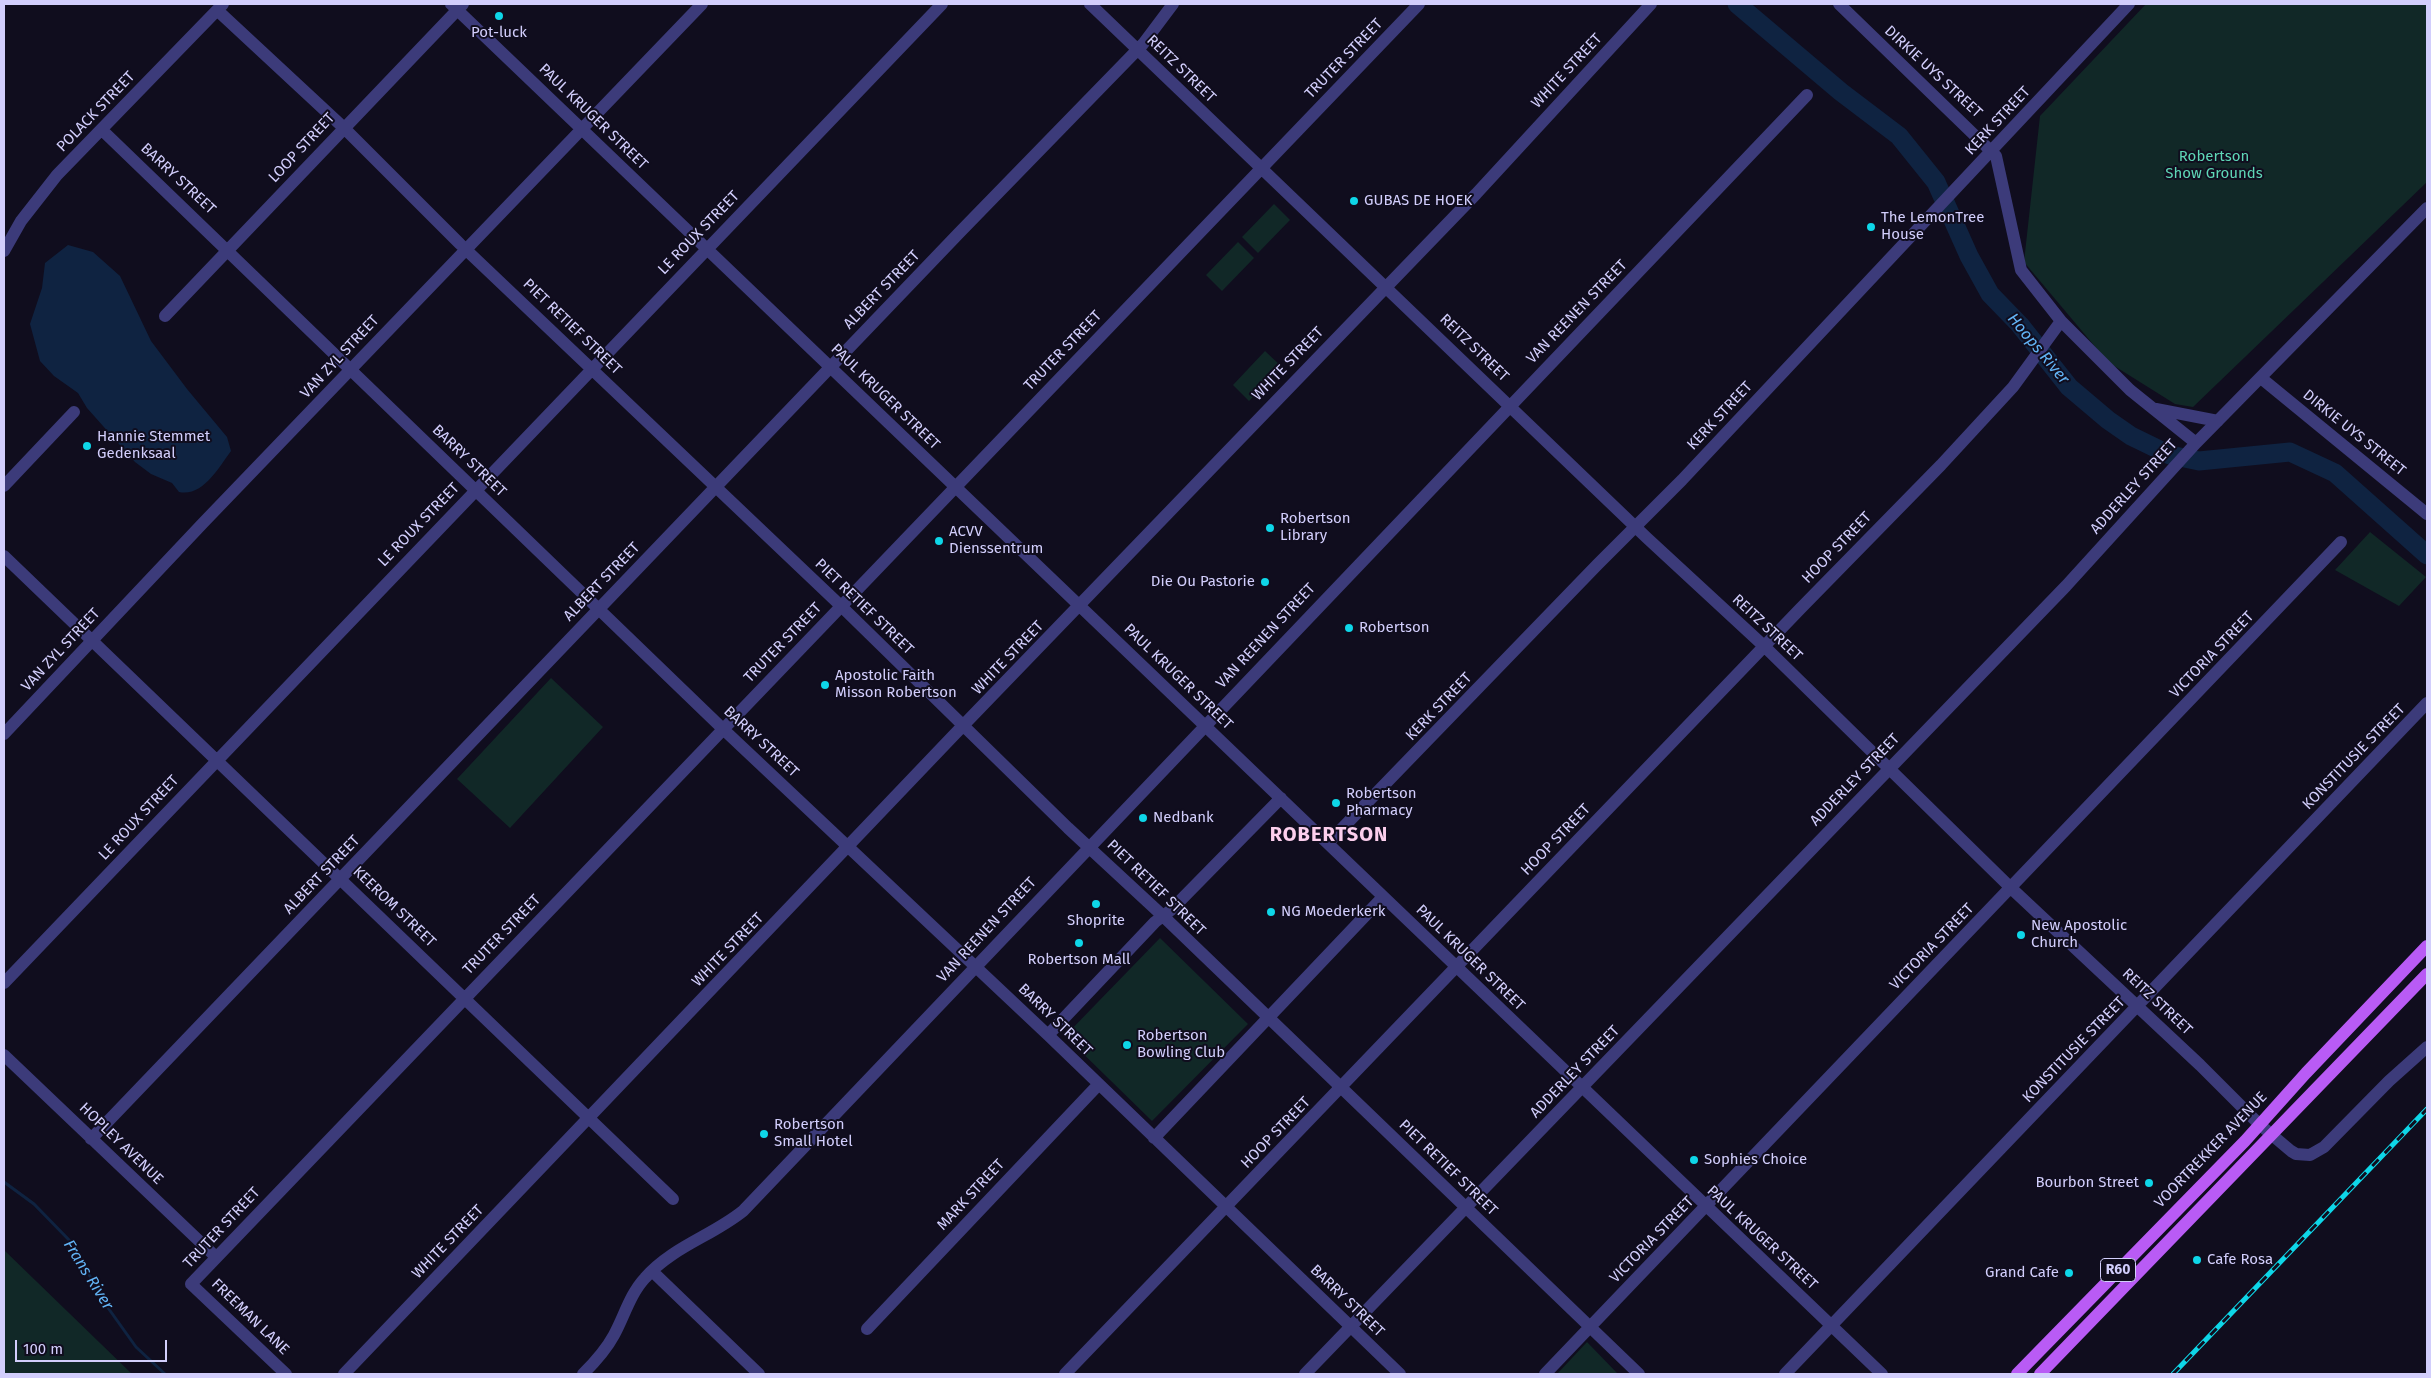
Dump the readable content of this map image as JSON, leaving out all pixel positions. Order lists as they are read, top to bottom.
{
  "streets": {
    "main road": ["VOORTREKKER AVENUE", "R60"],
    "street": [
      "TRUTER STREET",
      "REITZ STREET",
      "WHITE STREET",
      "DIRKIE UYS STREET",
      "POLACK STREET",
      "PAUL KRUGER STREET",
      "KERK STREET",
      "LOOP STREET",
      "BARRY STREET",
      "LE ROUX STREET",
      "ALBERT STREET",
      "VAN REENEN STREET",
      "PIET RETIEF STREET",
      "VAN ZYL STREET",
      "ADDERLEY STREET",
      "HOOP STREET",
      "VICTORIA STREET",
      "KONSTITUSIE STREET",
      "KEEROM STREET",
      "HOPLEY AVENUE",
      "MARK STREET",
      "FREEMAN LANE"
    ]
  },
  "crossings": [
    ["TRUTER STREET", "REITZ STREET"],
    ["TRUTER STREET", "PAUL KRUGER STREET"],
    ["TRUTER STREET", "BARRY STREET"],
    ["TRUTER STREET", "PIET RETIEF STREET"],
    ["TRUTER STREET", "KEEROM STREET"],
    ["TRUTER STREET", "HOPLEY AVENUE"],
    ["TRUTER STREET", "FREEMAN LANE"],
    ["REITZ STREET", "WHITE STREET"],
    ["REITZ STREET", "KERK STREET"],
    ["REITZ STREET", "ALBERT STREET"],
    ["REITZ STREET", "VAN REENEN STREET"],
    ["REITZ STREET", "ADDERLEY STREET"],
    ["REITZ STREET", "HOOP STREET"],
    ["REITZ STREET", "VICTORIA STREET"],
    ["REITZ STREET", "KONSTITUSIE STREET"],
    ["REITZ STREET", "VOORTREKKER AVENUE"],
    ["REITZ STREET", "R60"],
    ["WHITE STREET", "PAUL KRUGER STREET"],
    ["WHITE STREET", "BARRY STREET"],
    ["WHITE STREET", "PIET RETIEF STREET"],
    ["WHITE STREET", "KEEROM STREET"],
    ["DIRKIE UYS STREET", "KERK STREET"],
    ["DIRKIE UYS STREET", "ADDERLEY STREET"],
    ["DIRKIE UYS STREET", "HOOP STREET"],
    ["POLACK STREET", "BARRY STREET"],
    ["POLACK STREET", "PIET RETIEF STREET"],
    ["PAUL KRUGER STREET", "KERK STREET"],
    ["PAUL KRUGER STREET", "LOOP STREET"],
    ["PAUL KRUGER STREET", "LE ROUX STREET"],
    ["PAUL KRUGER STREET", "ALBERT STREET"],
    ["PAUL KRUGER STREET", "VAN REENEN STREET"],
    ["PAUL KRUGER STREET", "VAN ZYL STREET"],
    ["PAUL KRUGER STREET", "ADDERLEY STREET"],
    ["PAUL KRUGER STREET", "HOOP STREET"],
    ["PAUL KRUGER STREET", "VICTORIA STREET"],
    ["PAUL KRUGER STREET", "KONSTITUSIE STREET"],
    ["LOOP STREET", "BARRY STREET"],
    ["LOOP STREET", "PIET RETIEF STREET"],
    ["BARRY STREET", "LE ROUX STREET"],
    ["BARRY STREET", "ALBERT STREET"],
    ["BARRY STREET", "VAN REENEN STREET"],
    ["BARRY STREET", "VAN ZYL STREET"],
    ["BARRY STREET", "ADDERLEY STREET"],
    ["BARRY STREET", "HOOP STREET"],
    ["BARRY STREET", "MARK STREET"],
    ["LE ROUX STREET", "PIET RETIEF STREET"],
    ["LE ROUX STREET", "KEEROM STREET"],
    ["ALBERT STREET", "PIET RETIEF STREET"],
    ["ALBERT STREET", "KEEROM STREET"],
    ["ALBERT STREET", "HOPLEY AVENUE"],
    ["VAN REENEN STREET", "PIET RETIEF STREET"],
    ["PIET RETIEF STREET", "VAN ZYL STREET"],
    ["PIET RETIEF STREET", "ADDERLEY STREET"],
    ["PIET RETIEF STREET", "HOOP STREET"],
    ["PIET RETIEF STREET", "VICTORIA STREET"],
    ["VAN ZYL STREET", "KEEROM STREET"]
  ],
  "districts": ["ROBERTSON"],
  "water": ["Hoops River", "Frans River"],
  "parks": ["Robertson Show Grounds"],
  "places": [
    "Pot-luck",
    "GUBAS DE HOEK",
    "The LemonTree House",
    "Hannie Stemmet Gedenksaal",
    "Robertson Library",
    "ACVV Dienssentrum",
    "Die Ou Pastorie",
    "Robertson",
    "Apostolic Faith Misson Robertson",
    "Robertson Pharmacy",
    "Nedbank",
    "Shoprite",
    "NG Moederkerk",
    "New Apostolic Church",
    "Robertson Mall",
    "Robertson Bowling Club",
    "Robertson Small Hotel",
    "Sophies Choice",
    "Bourbon Street",
    "Cafe Rosa",
    "Grand Cafe"
  ],
  "scale_bar": "100 m"
}
